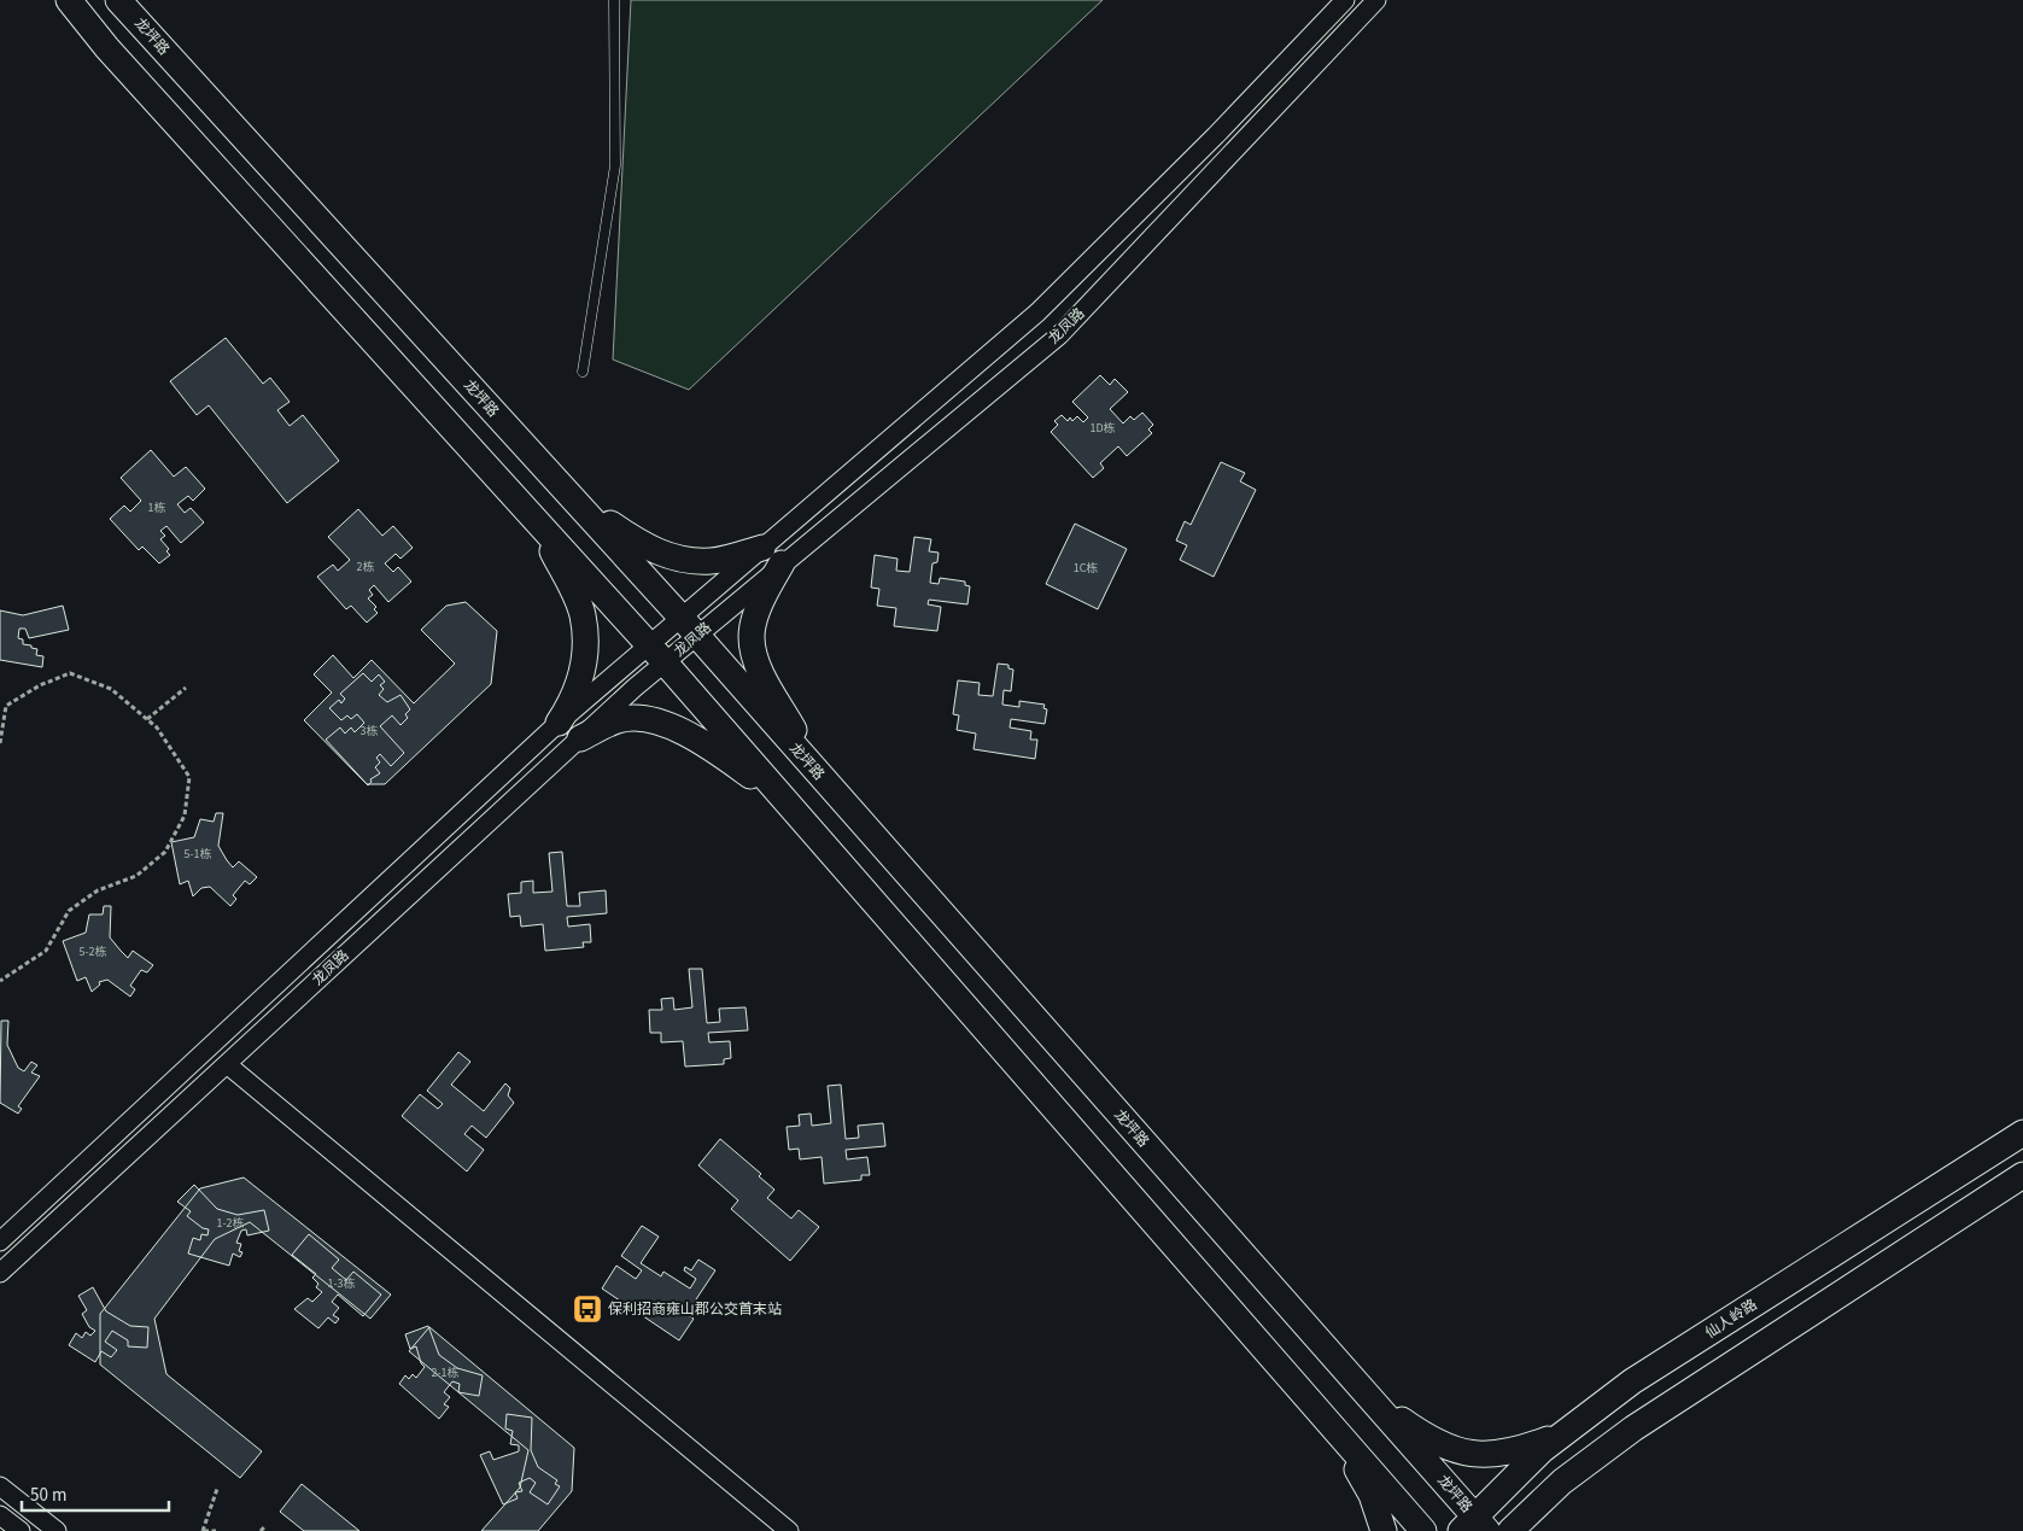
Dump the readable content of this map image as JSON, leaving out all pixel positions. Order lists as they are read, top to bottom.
{
  "streets": {
    "main road": ["龙坪路", "仙人岭路"],
    "street": ["龙凤路"]
  },
  "crossings": [
    ["龙坪路", "龙凤路"],
    ["龙坪路", "仙人岭路"]
  ],
  "places": {
    "bus stop": ["保利招商雍山郡公交首末站"]
  },
  "house_numbers": [
    "1D栋",
    "1栋",
    "2栋",
    "1C栋",
    "3栋",
    "5-1栋",
    "5-2栋",
    "1-2栋",
    "1-3栋",
    "2-1栋"
  ],
  "scale_bar": "50 m"
}
